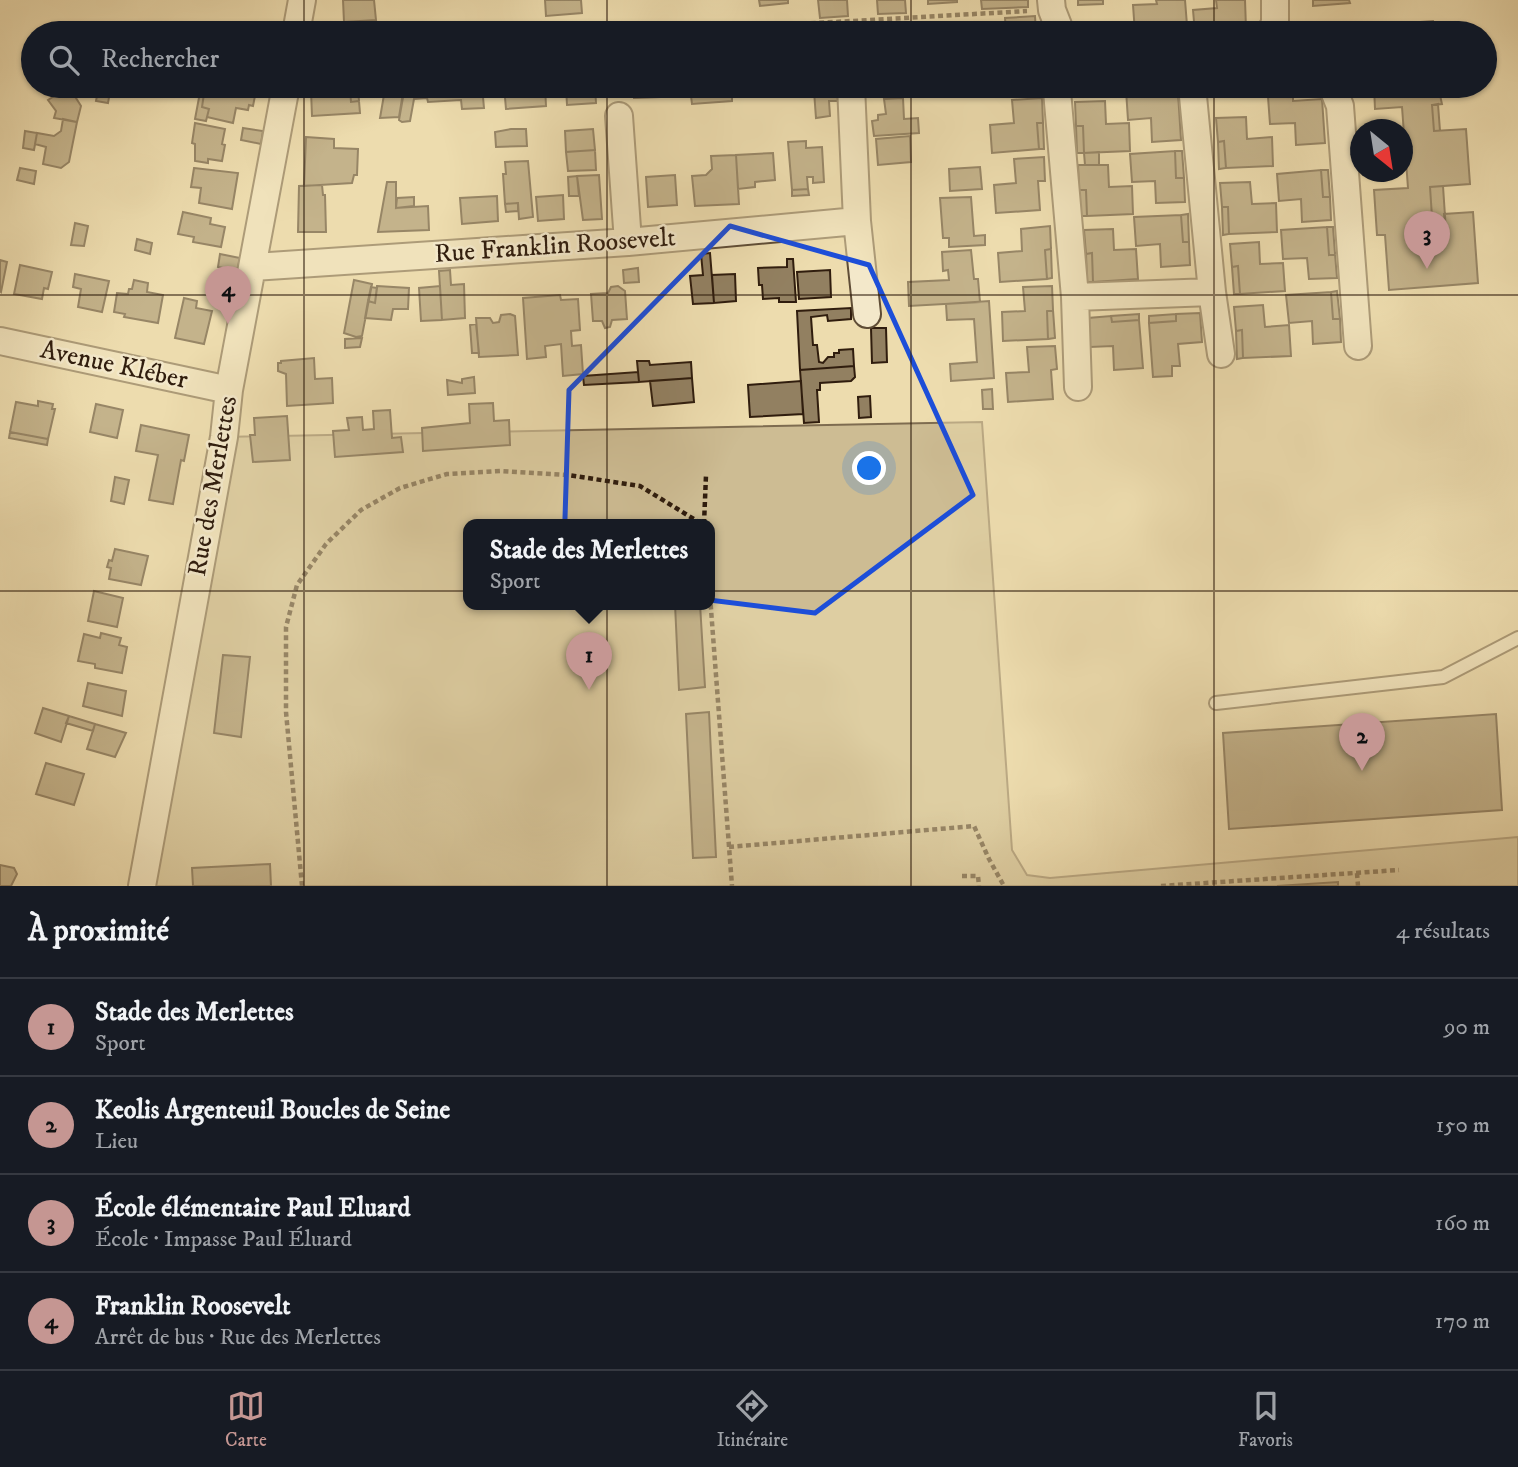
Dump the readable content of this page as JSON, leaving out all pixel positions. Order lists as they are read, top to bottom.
{
  "streets": {
    "street": ["Rue Franklin Roosevelt", "Avenue Kléber", "Rue des Merlettes"]
  },
  "crossings": [
    ["Rue Franklin Roosevelt", "Rue des Merlettes"],
    ["Avenue Kléber", "Rue des Merlettes"]
  ],
  "north": "bottom right",
  "page": {
    "search": "Rechercher",
    "pins": [
      "3",
      "4",
      "1",
      "2"
    ],
    "popup": ["Stade des Merlettes", "Sport"],
    "heading": ["À proximité", "4 résultats"],
    "list": [
      {
        "mark": "1",
        "name": "Stade des Merlettes",
        "note": "Sport",
        "value": "90 m"
      },
      {
        "mark": "2",
        "name": "Keolis Argenteuil Boucles de Seine",
        "note": "Lieu",
        "value": "150 m"
      },
      {
        "mark": "3",
        "name": "École élémentaire Paul Eluard",
        "note": "École · Impasse Paul Éluard",
        "value": "160 m"
      },
      {
        "mark": "4",
        "name": "Franklin Roosevelt",
        "note": "Arrêt de bus · Rue des Merlettes",
        "value": "170 m"
      }
    ],
    "nav": ["Carte", "Itinéraire", "Favoris"]
  }
}
